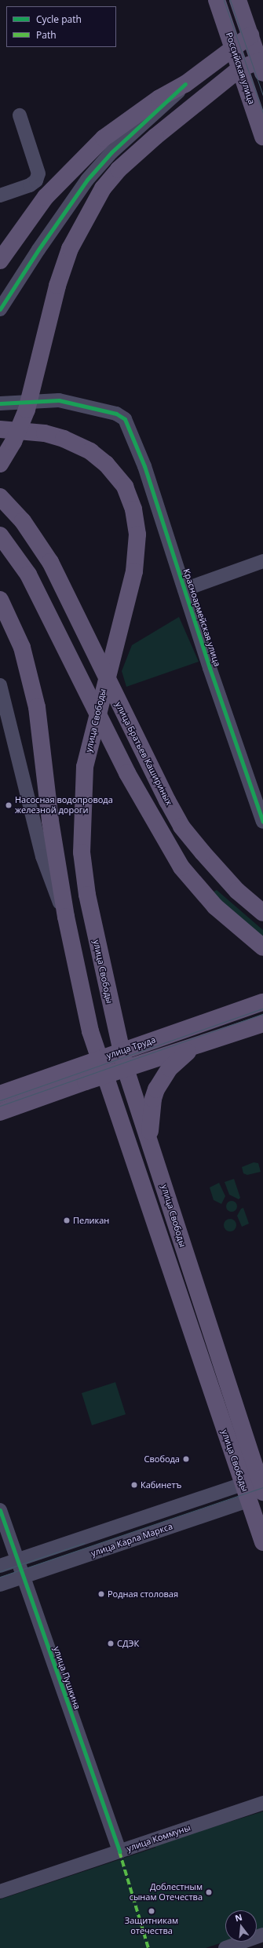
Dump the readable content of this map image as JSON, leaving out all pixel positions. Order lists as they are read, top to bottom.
{
  "streets": {
    "main road": [
      "Российская улица",
      "улица Свободы",
      "улица Братьев Кашириных",
      "улица Труда"
    ],
    "street": [
      "Красноармейская улица",
      "улица Карла Маркса",
      "улица Пушкина",
      "улица Коммуны"
    ]
  },
  "crossings": [
    ["улица Свободы", "улица Труда"],
    ["улица Свободы", "улица Карла Маркса"],
    ["улица Карла Маркса", "улица Пушкина"],
    ["улица Пушкина", "улица Коммуны"]
  ],
  "places": [
    "Насосная водопровода железной дороги",
    "Пеликан",
    "Свобода",
    "Кабинетъ",
    "Родная столовая",
    "СДЭК",
    "Доблестным сынам Отечества",
    "Защитникам отечества"
  ],
  "legend": ["Cycle path", "Path"],
  "north": "top"
}
